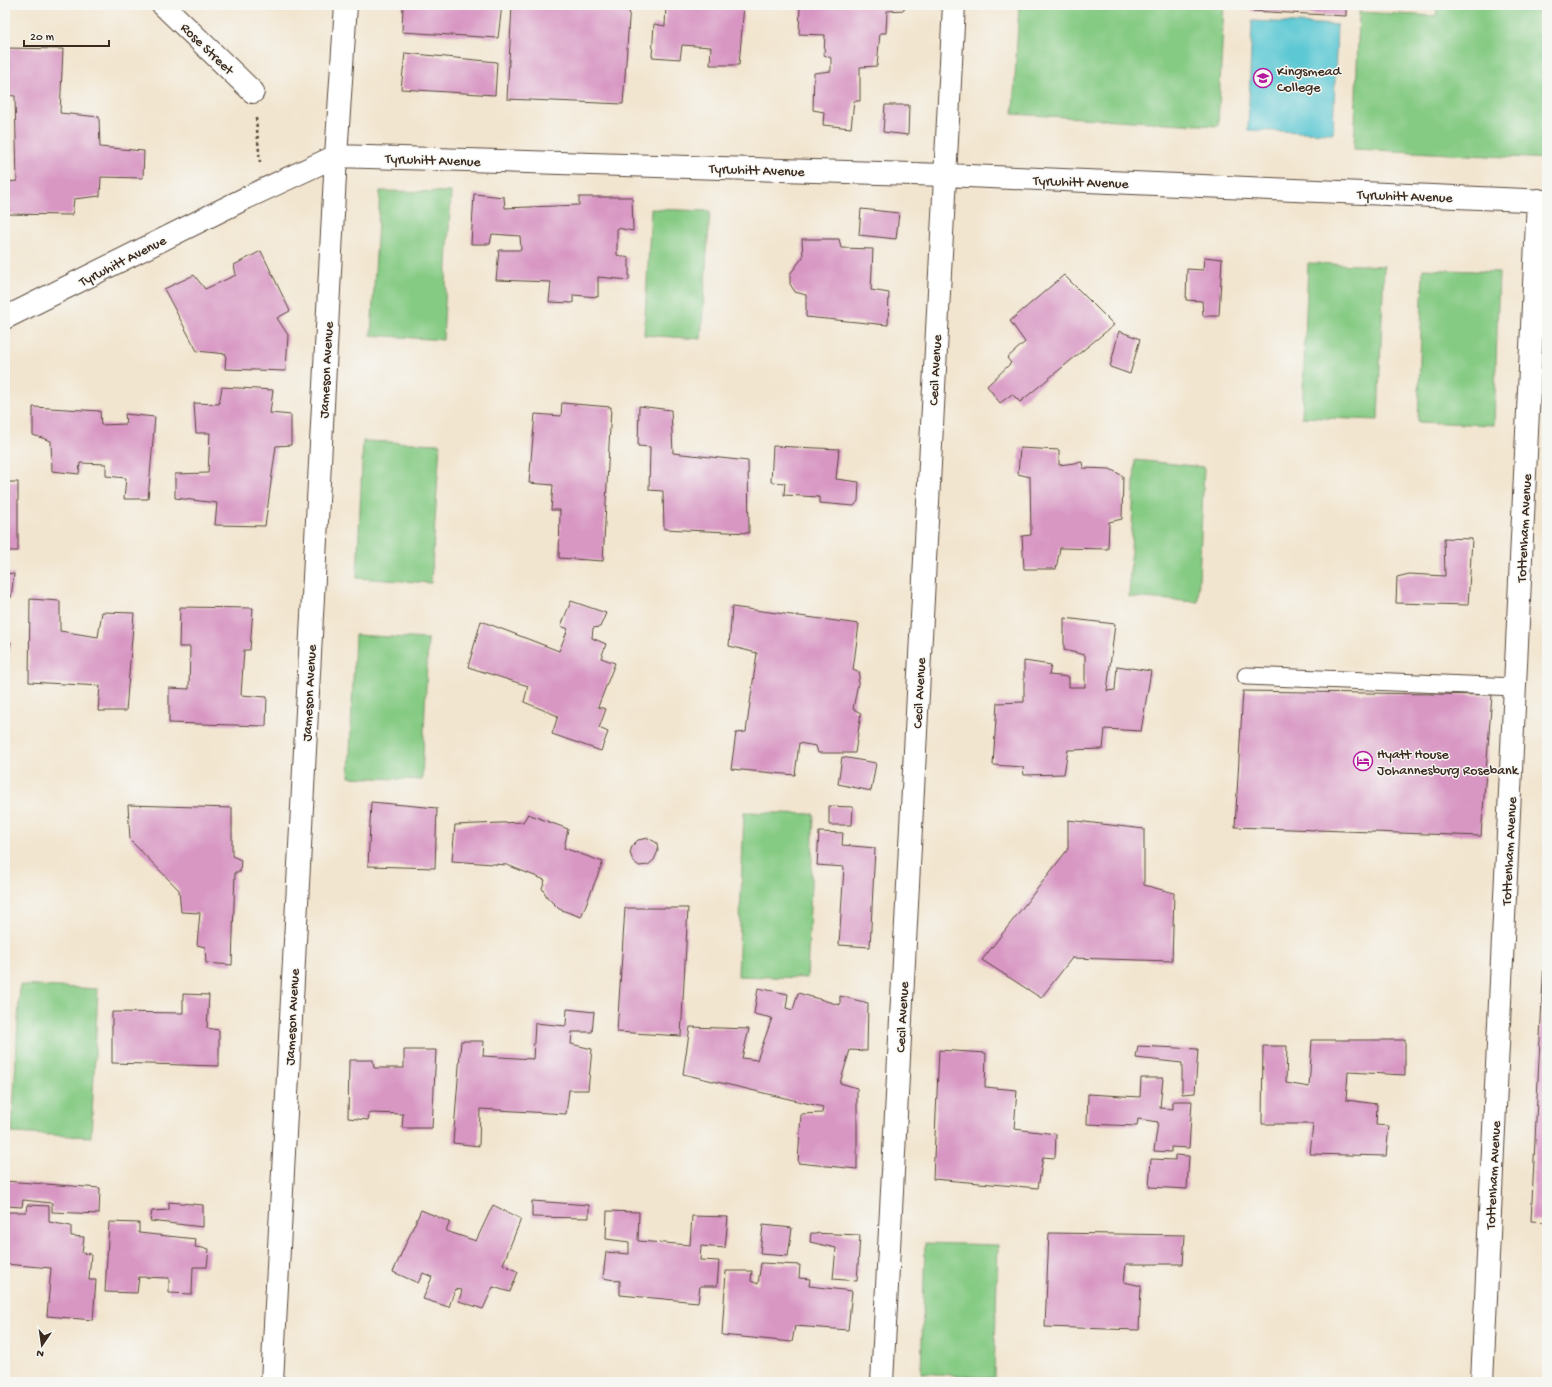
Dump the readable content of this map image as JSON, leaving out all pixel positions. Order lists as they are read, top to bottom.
{
  "streets": {
    "street": [
      "Rose Street",
      "Tyrwhitt Avenue",
      "Jameson Avenue",
      "Cecil Avenue",
      "Tottenham Avenue"
    ]
  },
  "crossings": [
    ["Tyrwhitt Avenue", "Jameson Avenue"],
    ["Tyrwhitt Avenue", "Cecil Avenue"],
    ["Tyrwhitt Avenue", "Tottenham Avenue"]
  ],
  "places": {
    "school or university": ["Kingsmead College"],
    "hotel": ["Hyatt House Johannesburg Rosebank"]
  },
  "scale_bar": "20 m",
  "north": "bottom"
}
